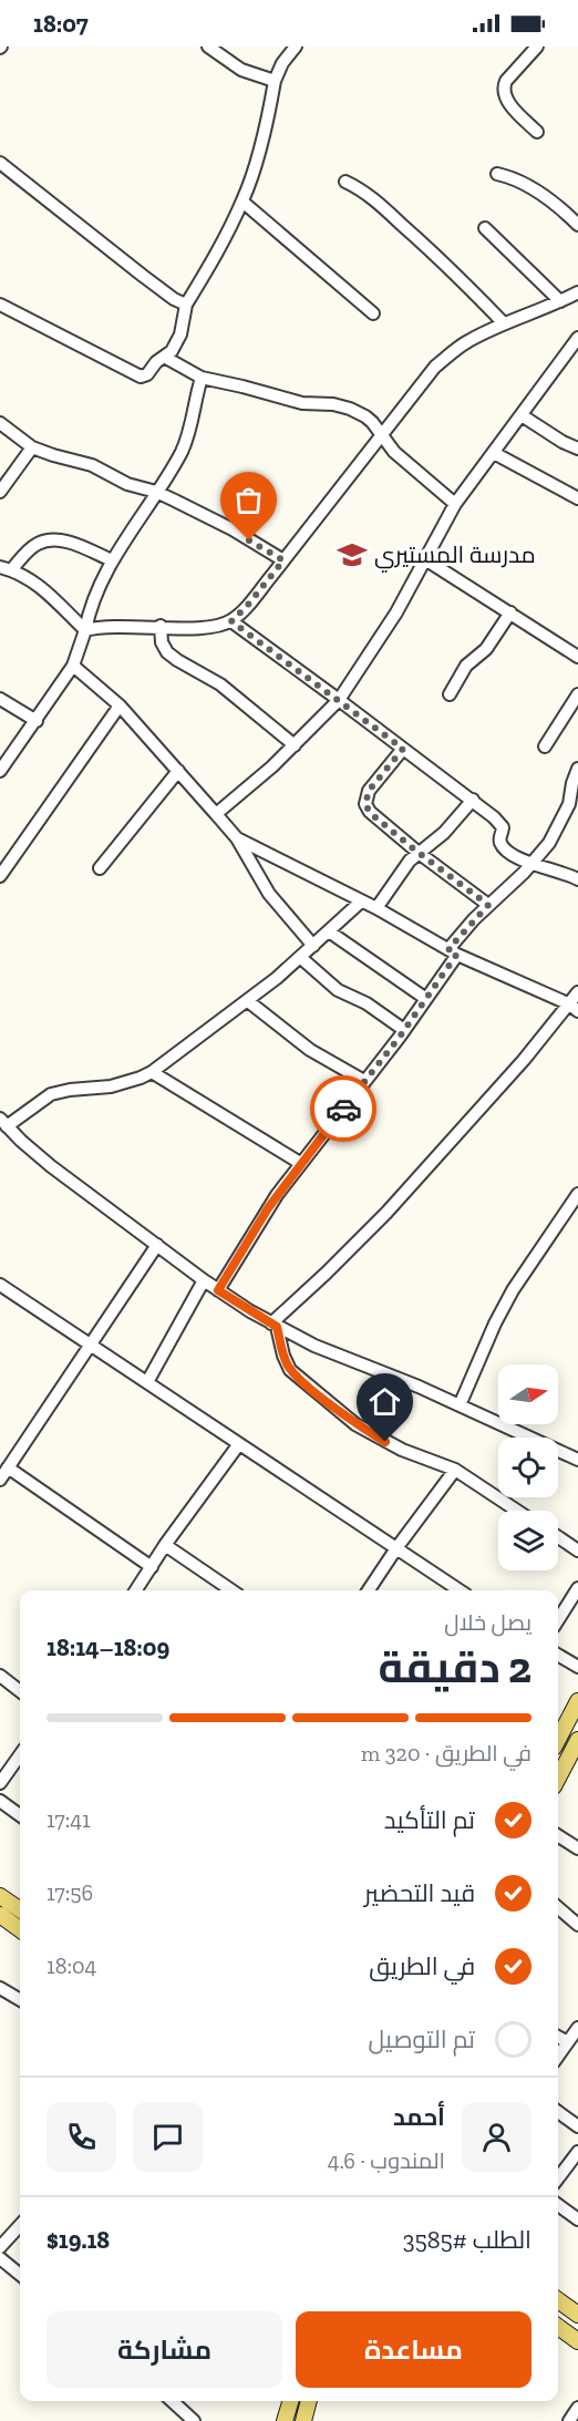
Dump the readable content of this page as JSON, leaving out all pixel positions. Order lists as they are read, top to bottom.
{
  "places": {
    "school or university": ["مدرسة المستيري"]
  },
  "north": "right",
  "page": {
    "status": "18:07",
    "heading": ["2 دقيقة", "يصل خلال", "18:09–18:14"],
    "panel": [
      "أحمد",
      "المندوب · 4.6",
      "الطلب #3585",
      "$19.18"
    ],
    "bar": "في الطريق · 320 m",
    "list": [
      ["تم التأكيد", "17:41"],
      ["قيد التحضير", "17:56"],
      ["في الطريق", "18:04"],
      "تم التوصيل"
    ],
    "buttons": ["مساعدة", "مشاركة"]
  }
}
